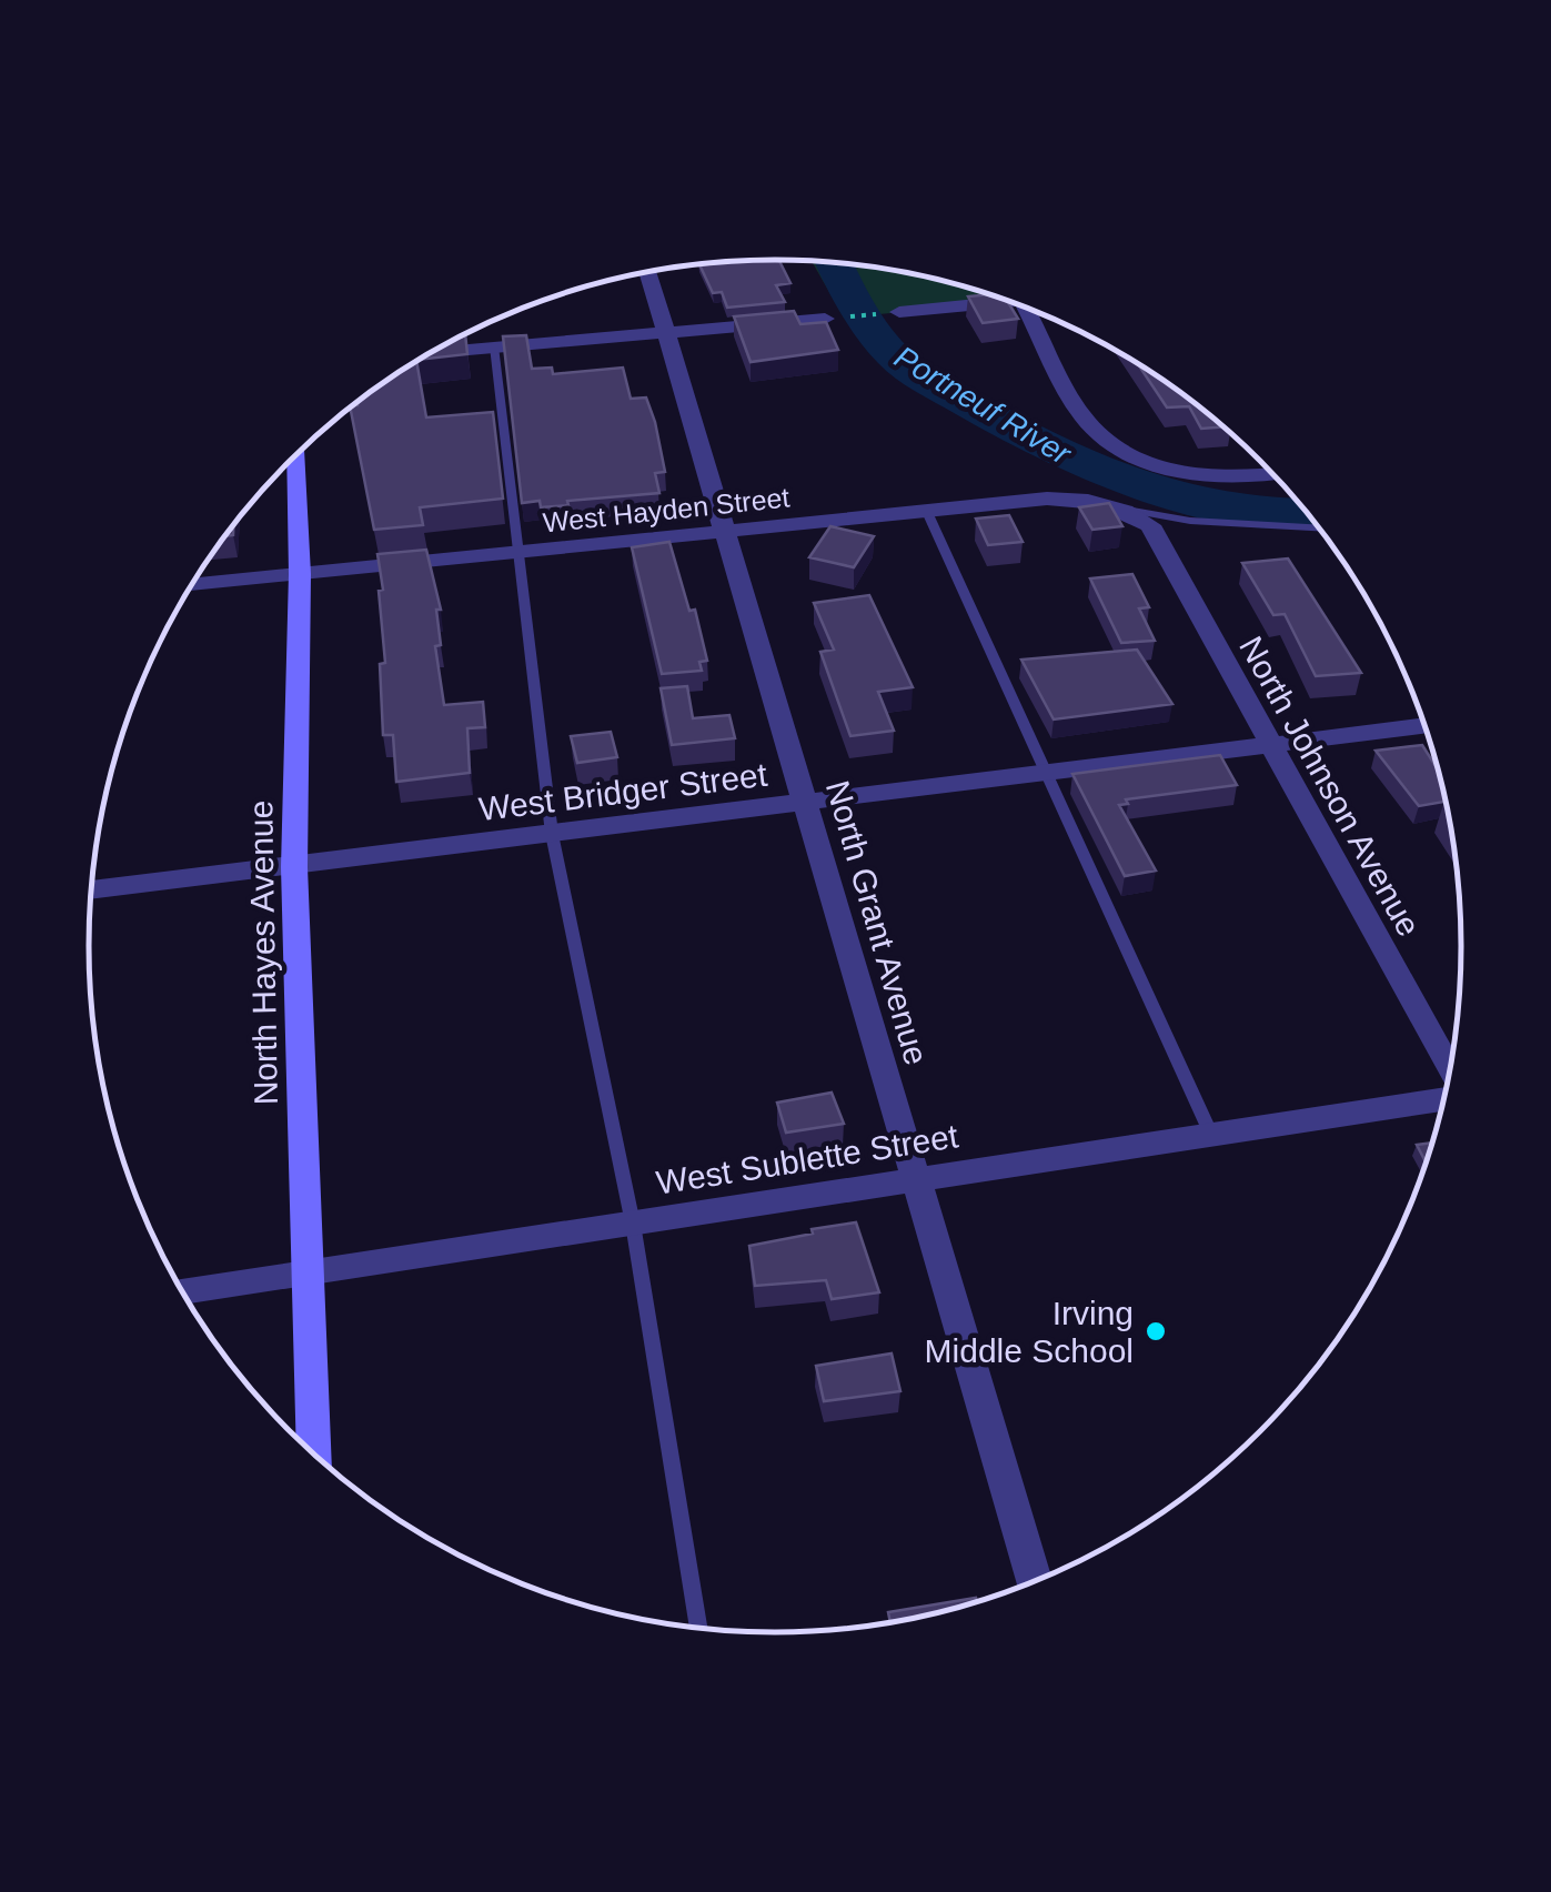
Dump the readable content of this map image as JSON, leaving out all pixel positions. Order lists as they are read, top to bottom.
{
  "streets": {
    "street": [
      "West Hayden Street",
      "North Johnson Avenue",
      "West Bridger Street",
      "North Grant Avenue",
      "North Hayes Avenue",
      "West Sublette Street"
    ]
  },
  "crossings": [
    ["West Hayden Street", "North Johnson Avenue"],
    ["West Hayden Street", "North Grant Avenue"],
    ["West Hayden Street", "North Hayes Avenue"],
    ["North Johnson Avenue", "West Bridger Street"],
    ["West Bridger Street", "North Grant Avenue"],
    ["West Bridger Street", "North Hayes Avenue"],
    ["North Grant Avenue", "West Sublette Street"],
    ["North Hayes Avenue", "West Sublette Street"]
  ],
  "water": ["Portneuf River"],
  "places": ["Irving Middle School"]
}
